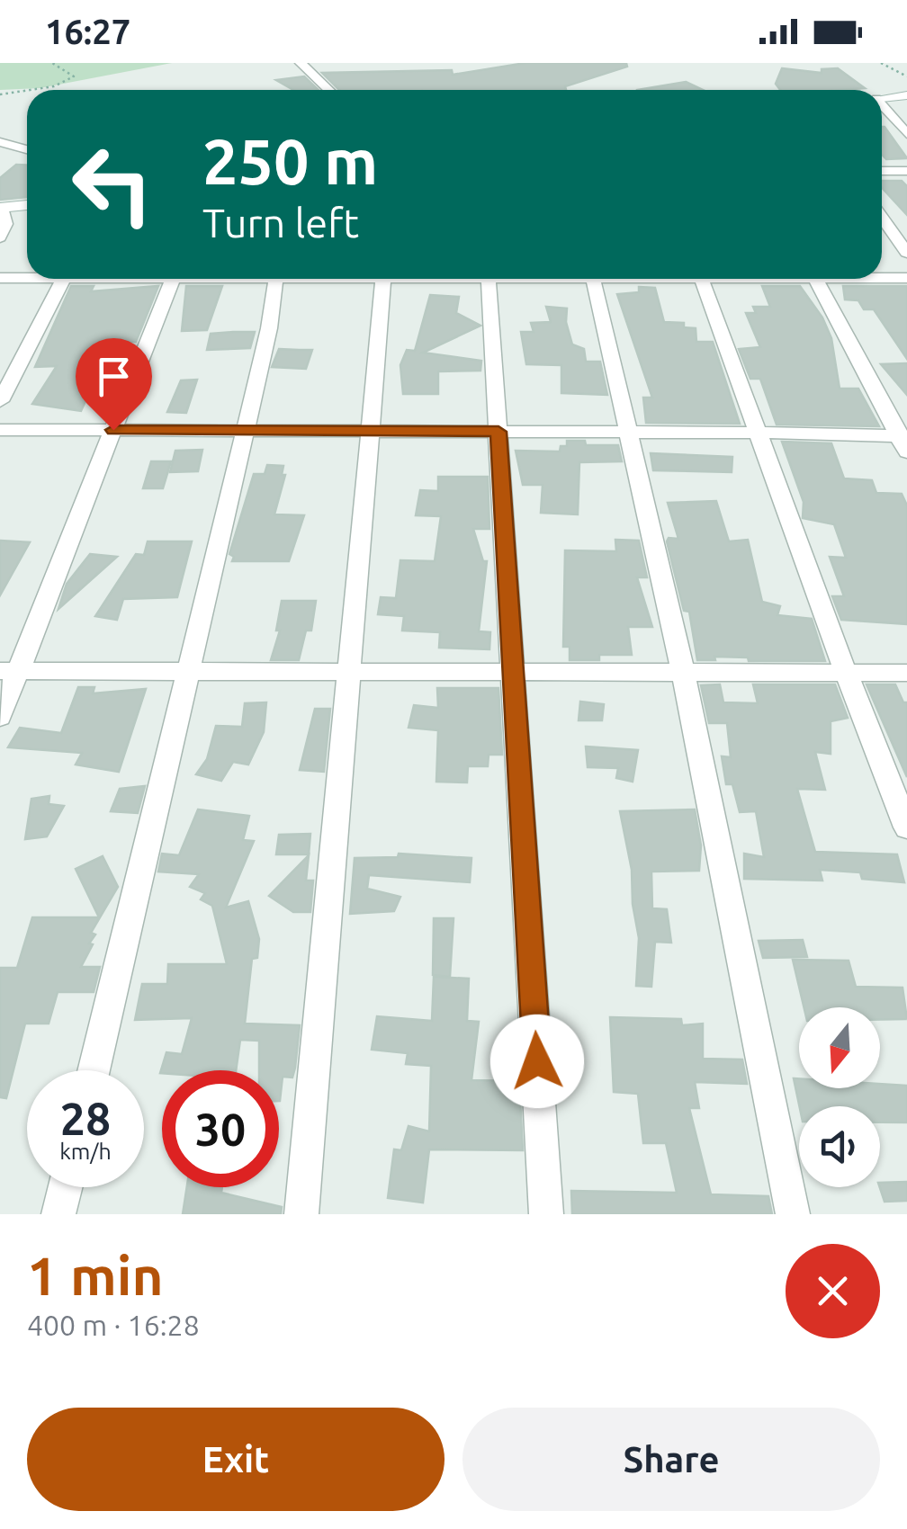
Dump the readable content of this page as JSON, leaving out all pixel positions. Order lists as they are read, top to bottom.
{
  "north": "bottom",
  "page": {
    "status": "16:27",
    "turn": ["250 m", "Turn left"],
    "speed": "28 km/h",
    "limit": "30",
    "heading": ["1 min", "400 m · 16:28"],
    "buttons": ["Exit", "Share"]
  }
}
